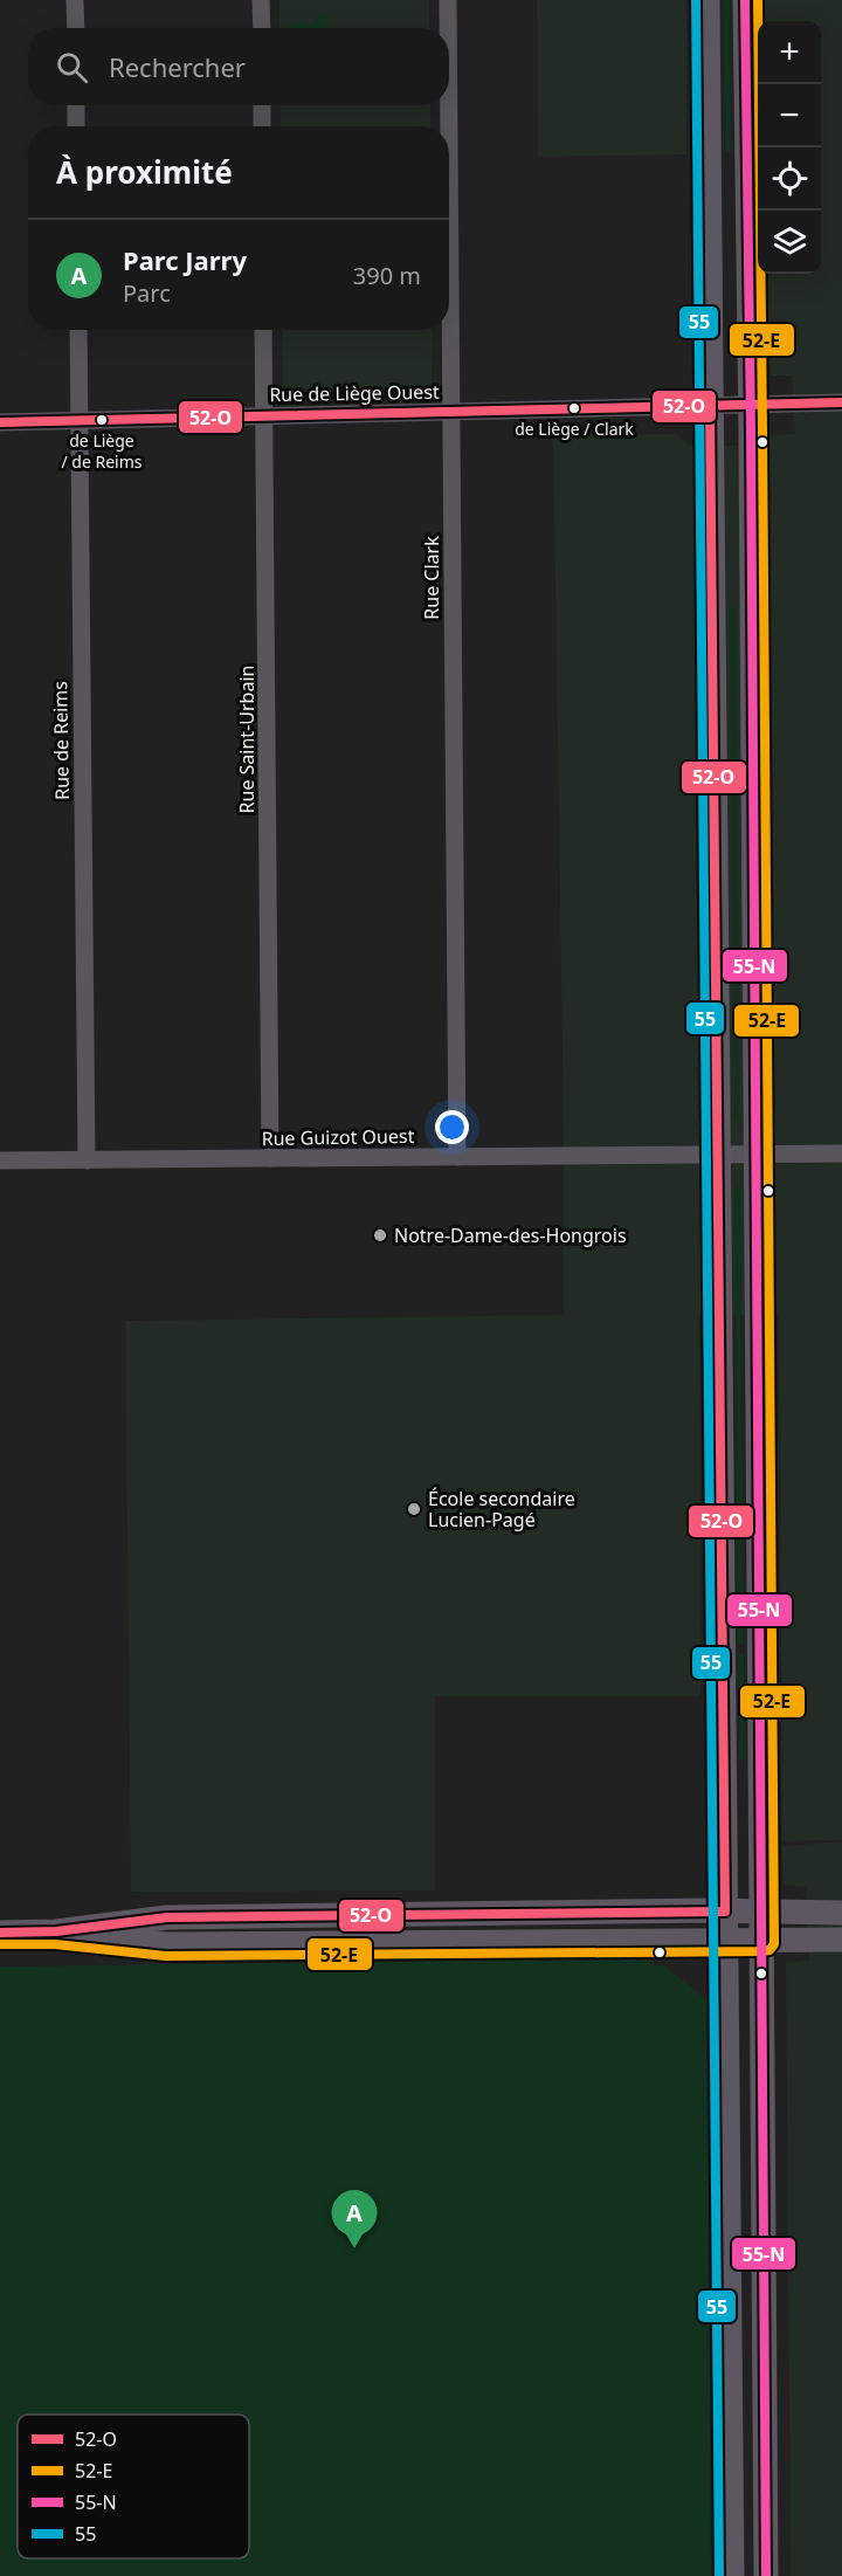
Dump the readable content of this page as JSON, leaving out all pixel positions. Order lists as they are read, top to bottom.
{
  "streets": {
    "street": [
      "Rue de Liège Ouest",
      "Rue Clark",
      "Rue Saint-Urbain",
      "Rue de Reims",
      "Rue Guizot Ouest"
    ]
  },
  "crossings": [
    ["Rue de Liège Ouest", "Rue Clark"],
    ["Rue de Liège Ouest", "Rue Saint-Urbain"],
    ["Rue de Liège Ouest", "Rue de Reims"],
    ["Rue Clark", "Rue Guizot Ouest"],
    ["Rue Saint-Urbain", "Rue Guizot Ouest"],
    ["Rue de Reims", "Rue Guizot Ouest"]
  ],
  "places": [
    "de Liège / Clark",
    "de Liège / de Reims",
    "Notre-Dame-des-Hongrois",
    "École secondaire Lucien-Pagé"
  ],
  "lines": [
    "transit line 52-E",
    "transit line 55-N",
    "transit line 55",
    "transit line 52-O"
  ],
  "legend": [
    "52-O",
    "52-E",
    "55-N",
    "55"
  ],
  "page": {
    "map_buttons": ["+", "−"],
    "search": "Rechercher",
    "heading": "À proximité",
    "list": [
      {
        "mark": "A",
        "name": "Parc Jarry",
        "note": "Parc",
        "value": "390 m"
      }
    ],
    "pins": "A"
  }
}
